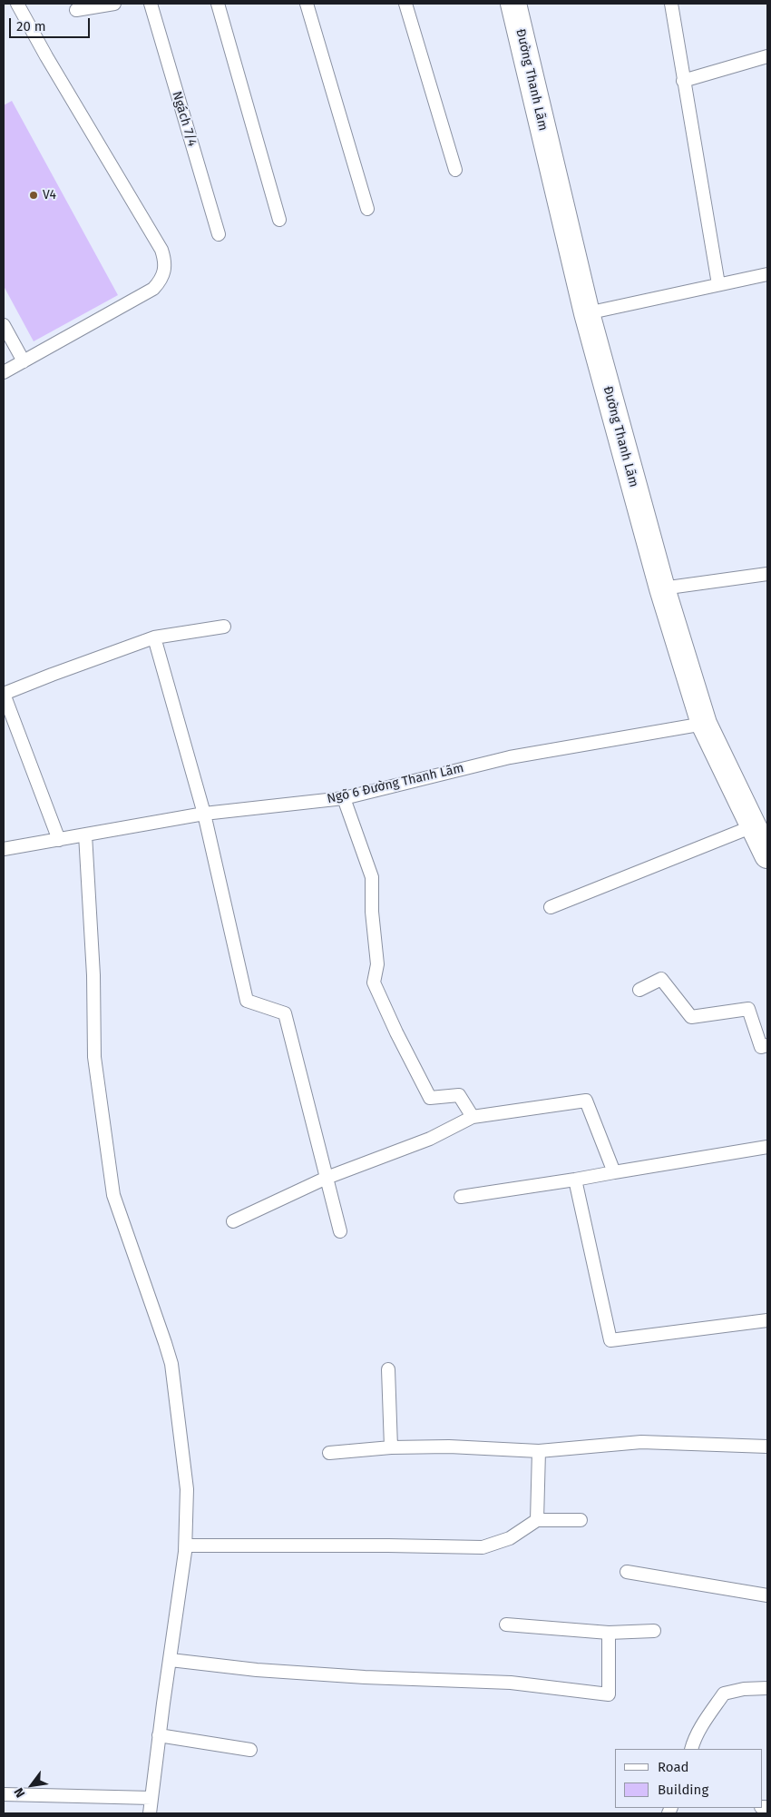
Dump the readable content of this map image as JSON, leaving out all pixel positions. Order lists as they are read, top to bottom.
{
  "streets": {
    "street": ["Đường Thanh Lãm"],
    "lane": ["Ngách 7/4", "Ngõ 6 Đường Thanh Lãm"]
  },
  "crossings": [
    ["Đường Thanh Lãm", "Ngõ 6 Đường Thanh Lãm"]
  ],
  "places": ["V4"],
  "legend": ["Road", "Building"],
  "scale_bar": "20 m",
  "north": "bottom left"
}
